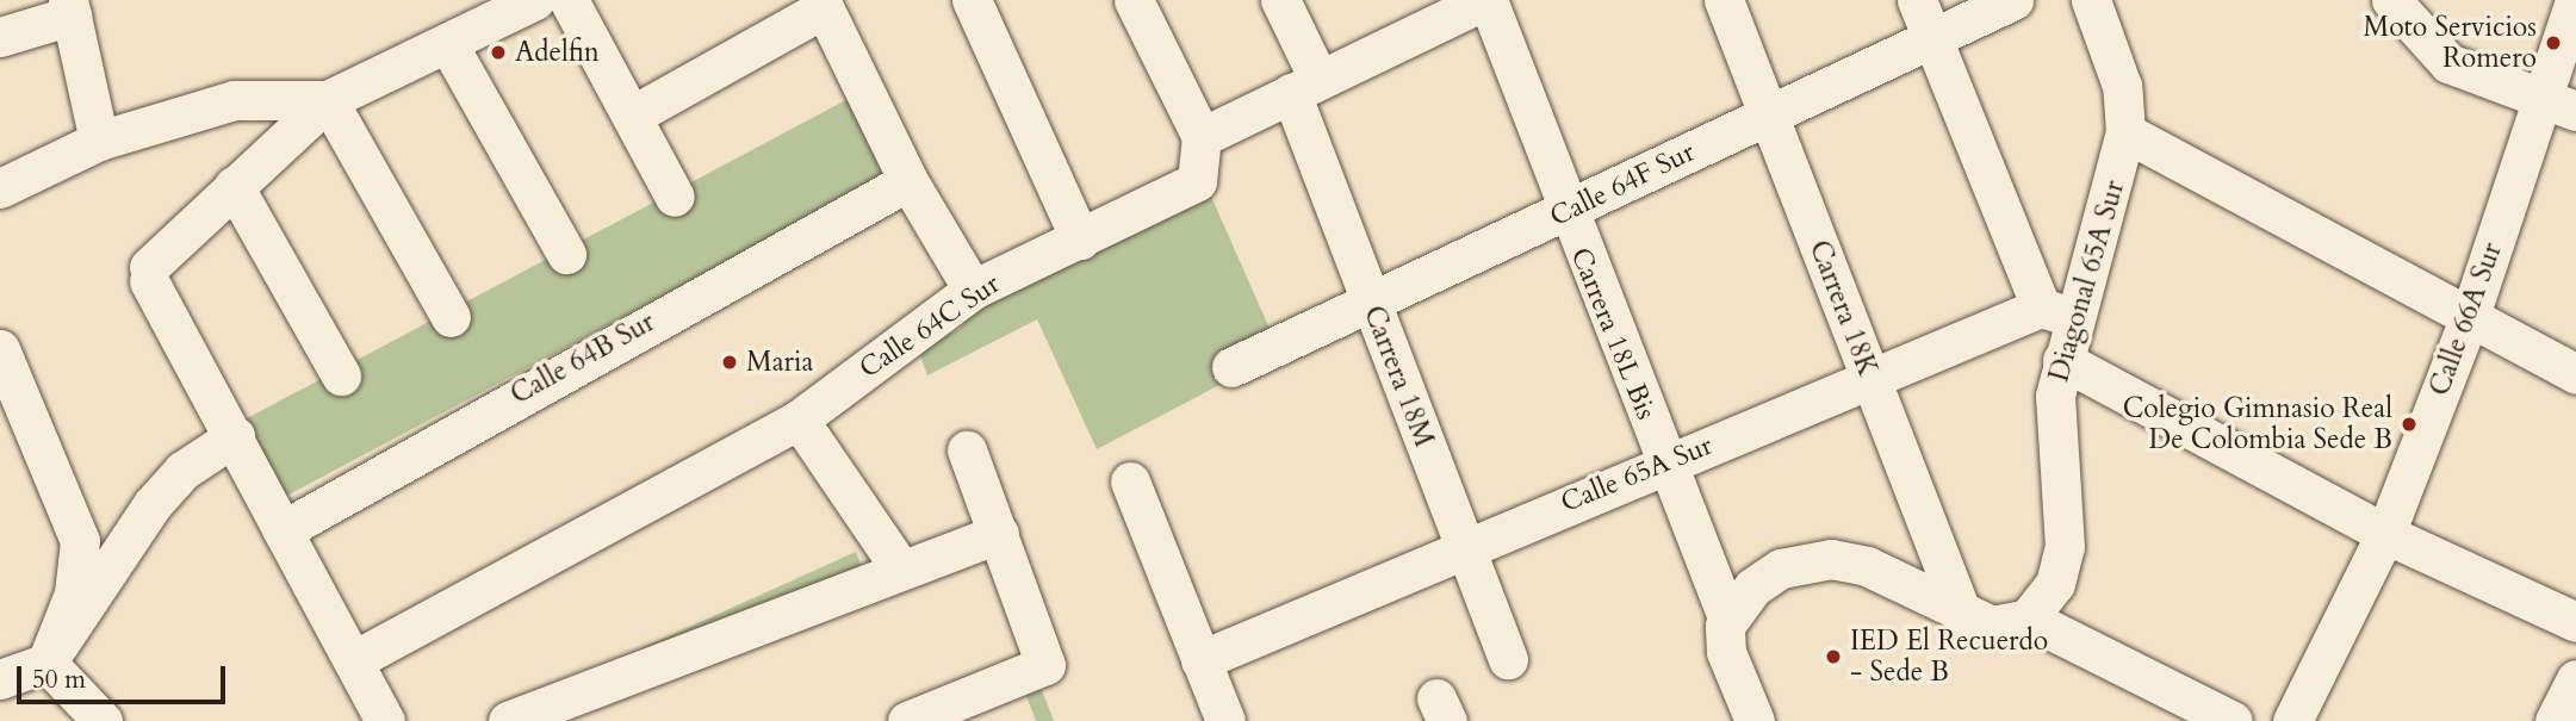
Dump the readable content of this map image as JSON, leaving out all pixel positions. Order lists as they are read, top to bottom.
{
  "streets": {
    "street": [
      "Calle 64F Sur",
      "Diagonal 65A Sur",
      "Carrera 18K",
      "Calle 66A Sur",
      "Calle 64C Sur",
      "Carrera 18L Bis",
      "Calle 64B Sur",
      "Carrera 18M",
      "Calle 65A Sur"
    ]
  },
  "crossings": [
    ["Calle 64F Sur", "Carrera 18K"],
    ["Calle 64F Sur", "Carrera 18L Bis"],
    ["Calle 64F Sur", "Carrera 18M"],
    ["Diagonal 65A Sur", "Calle 65A Sur"],
    ["Carrera 18K", "Calle 65A Sur"],
    ["Carrera 18L Bis", "Calle 65A Sur"],
    ["Carrera 18M", "Calle 65A Sur"]
  ],
  "places": [
    "Moto Servicios Romero",
    "Adelfin",
    "Maria",
    "Colegio Gimnasio Real De Colombia Sede B",
    "IED El Recuerdo - Sede B"
  ],
  "scale_bar": "50 m"
}
